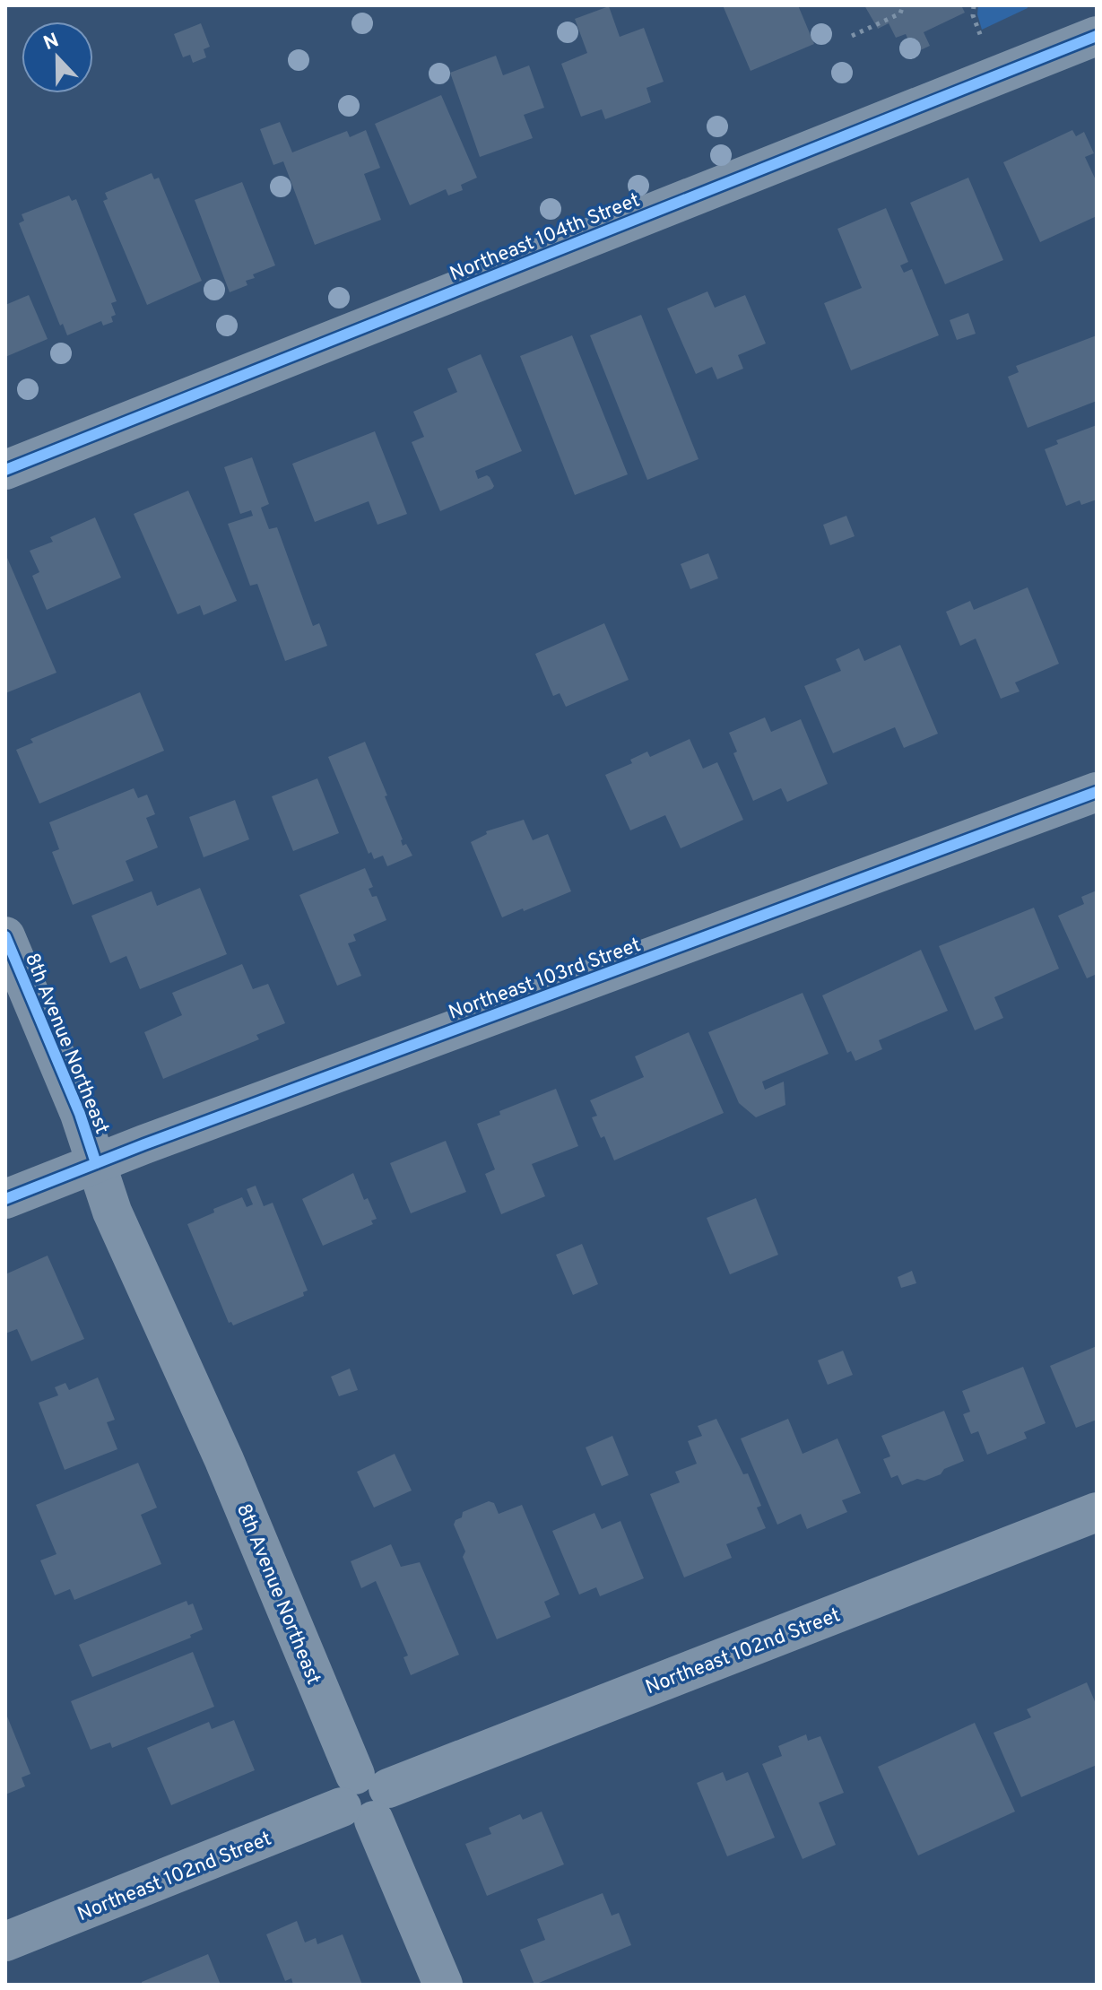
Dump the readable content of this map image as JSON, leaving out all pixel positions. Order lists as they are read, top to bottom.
{
  "streets": {
    "street": [
      "Northeast 104th Street",
      "Northeast 103rd Street",
      "8th Avenue Northeast",
      "Northeast 102nd Street"
    ]
  },
  "crossings": [
    ["Northeast 103rd Street", "8th Avenue Northeast"],
    ["8th Avenue Northeast", "Northeast 102nd Street"]
  ],
  "north": "top"
}
